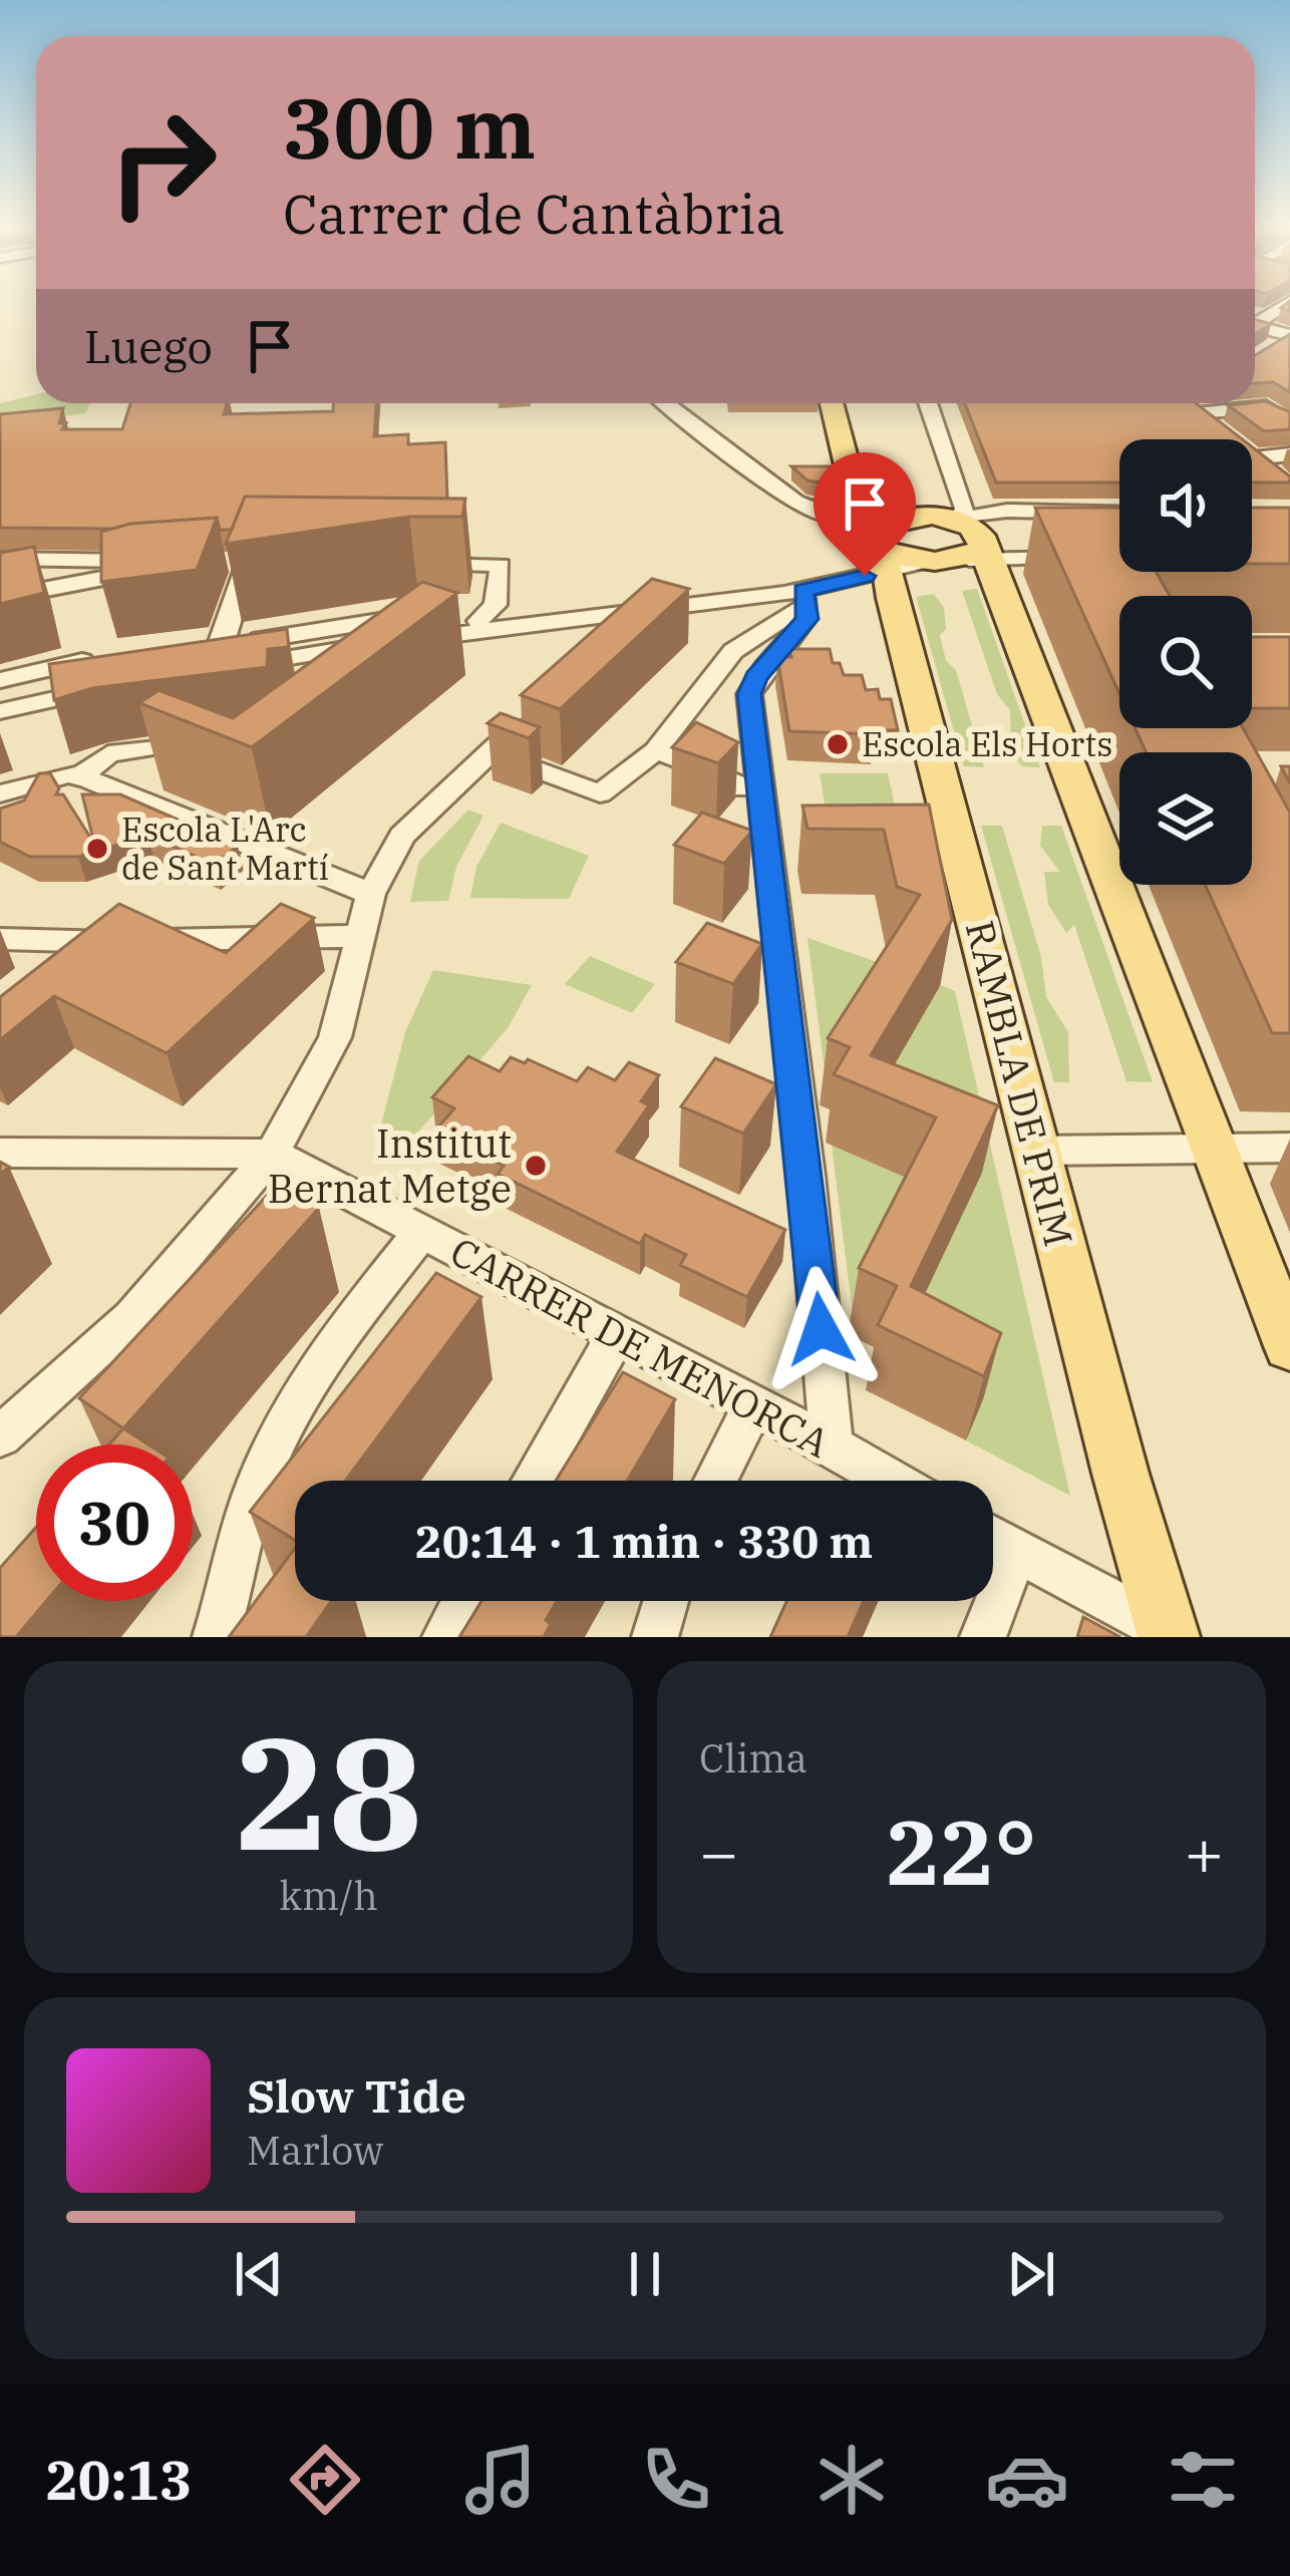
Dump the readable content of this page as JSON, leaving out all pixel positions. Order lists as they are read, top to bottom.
{
  "streets": {
    "main road": ["RAMBLA DE PRIM"],
    "street": ["CARRER DE MENORCA"]
  },
  "places": ["Escola Els Horts", "Escola L'Arc de Sant Martí", "Institut Bernat Metge"],
  "page": {
    "turn": ["300 m", "Carrer de Cantàbria"],
    "then": "Luego",
    "limit": "30",
    "trip": "20:14 · 1 min · 330 m",
    "tile": [
      ["28", "km/h"],
      "Clima"
    ],
    "heat": ["−", "22°", "+"],
    "song": ["Slow Tide", "Marlow"],
    "tabs": "20:13"
  }
}
